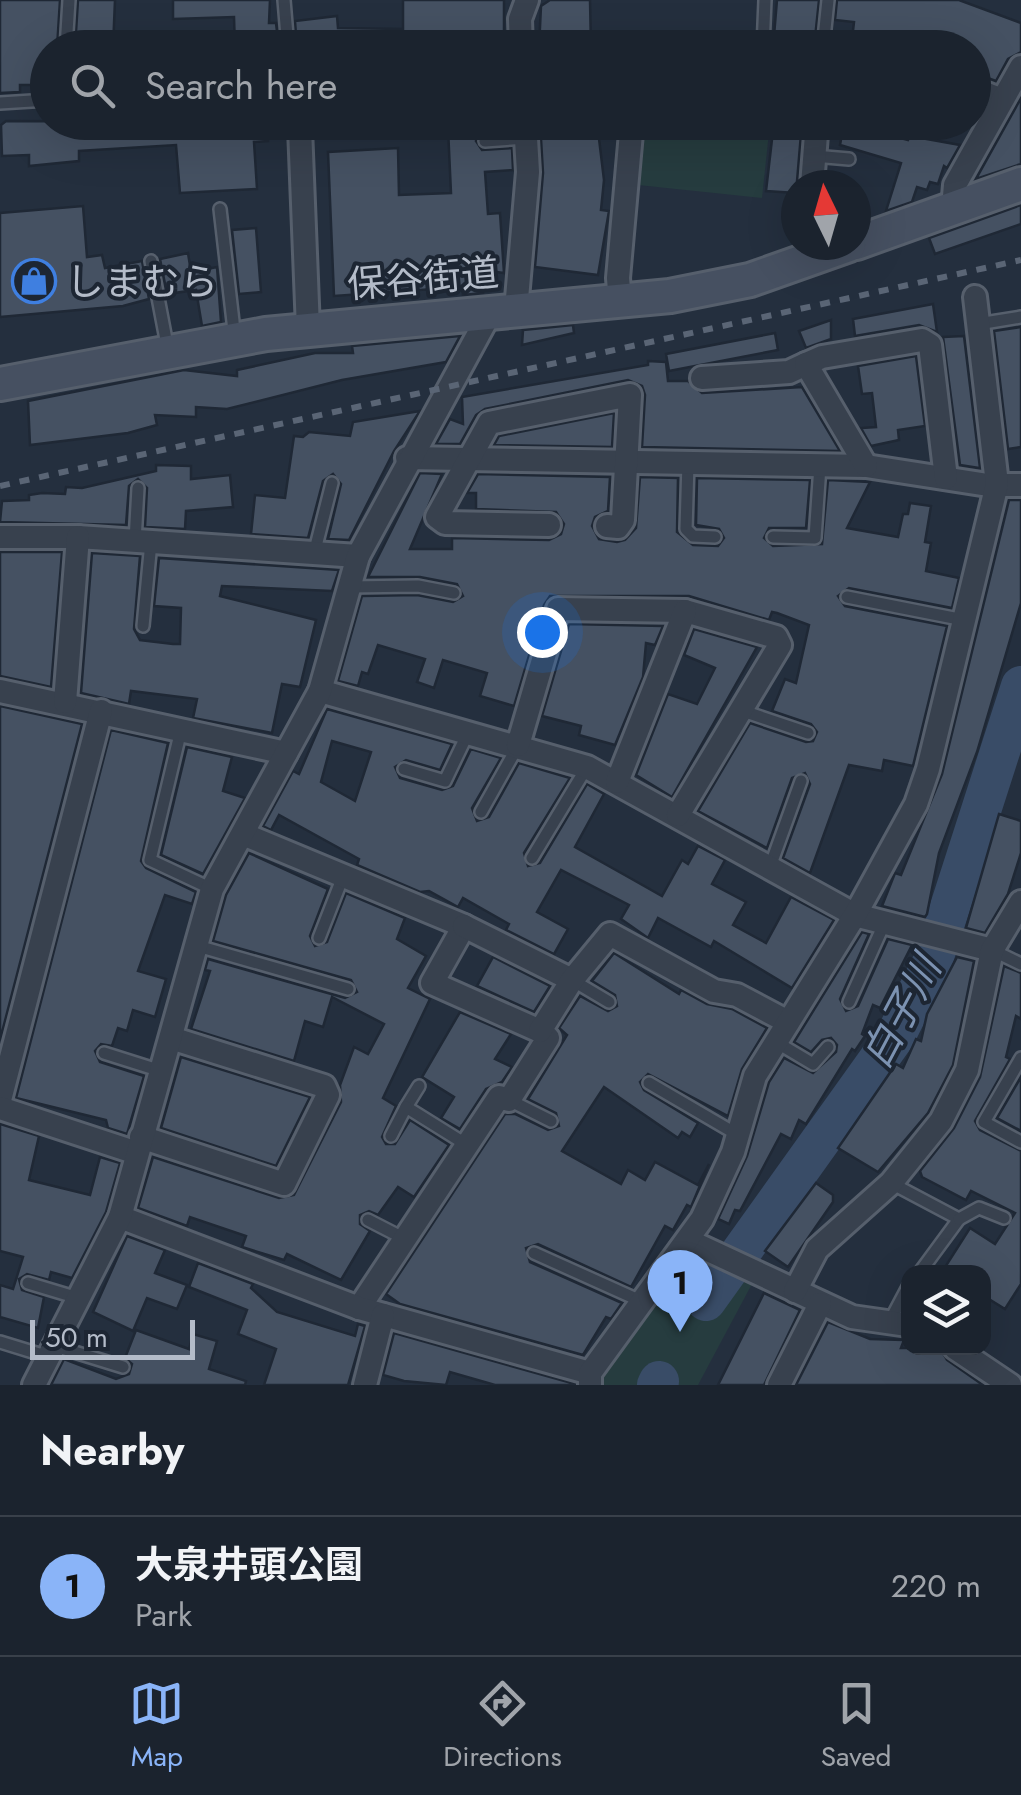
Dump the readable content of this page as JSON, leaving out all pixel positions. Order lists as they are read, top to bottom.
{
  "streets": {
    "main road": ["保谷街道"]
  },
  "water": ["白子川"],
  "places": {
    "shop": ["しまむら"]
  },
  "scale_bar": "50 m",
  "north": "top",
  "page": {
    "search": "Search here",
    "pins": "1",
    "scale": "50 m",
    "heading": "Nearby",
    "list": [
      {
        "mark": "1",
        "name": "大泉井頭公園",
        "note": "Park",
        "value": "220 m"
      }
    ],
    "nav": ["Map", "Directions", "Saved"]
  }
}
